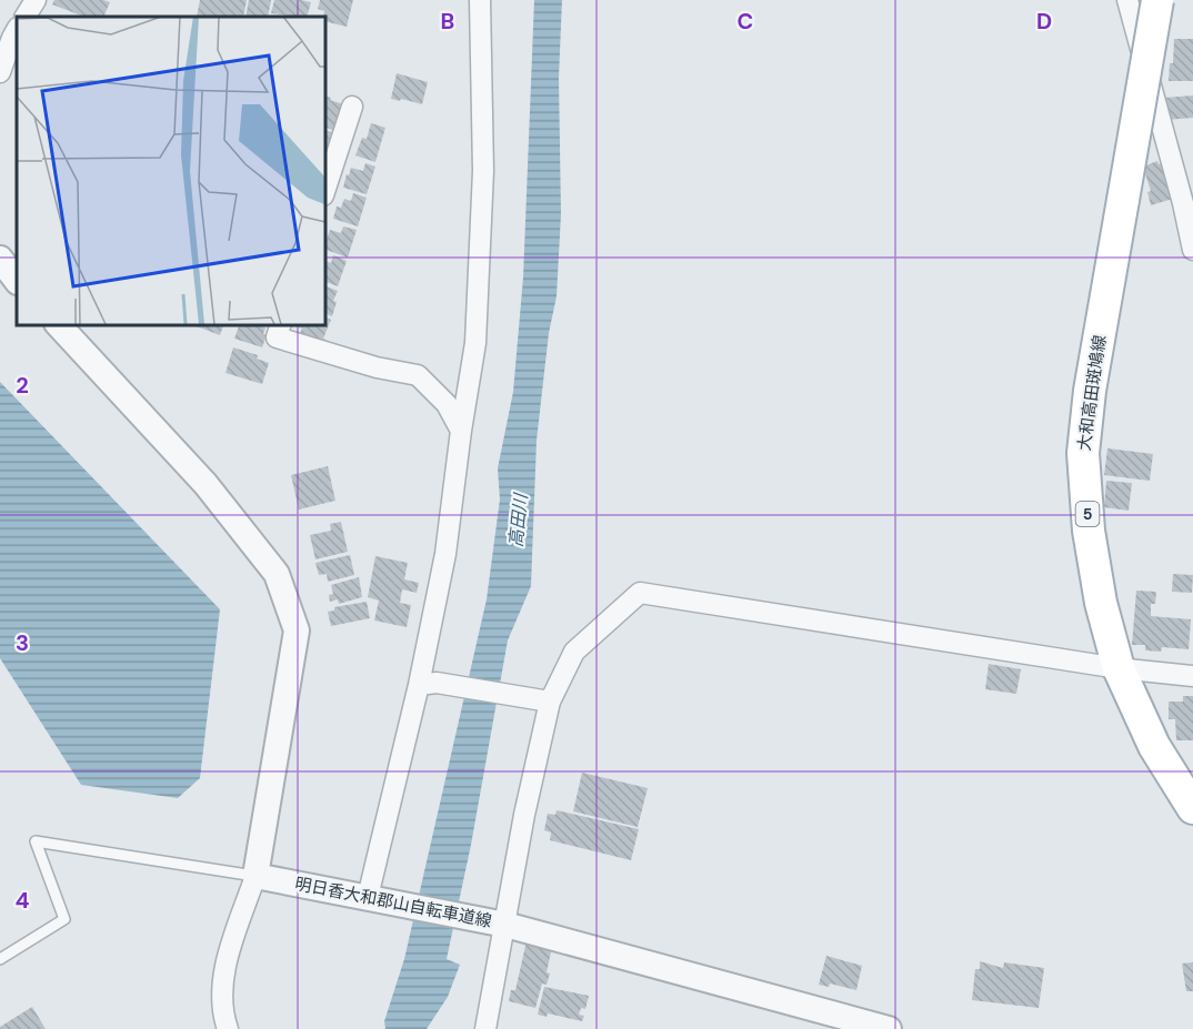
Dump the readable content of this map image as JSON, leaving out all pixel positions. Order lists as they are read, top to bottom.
{
  "streets": {
    "main road": ["大和高田斑鳩線", "5"],
    "street": ["明日香大和郡山自転車道線"]
  },
  "water": ["高田川"],
  "grid": {
    "columns": ["B", "C", "D"],
    "rows": ["2", "3", "4"]
  }
}
